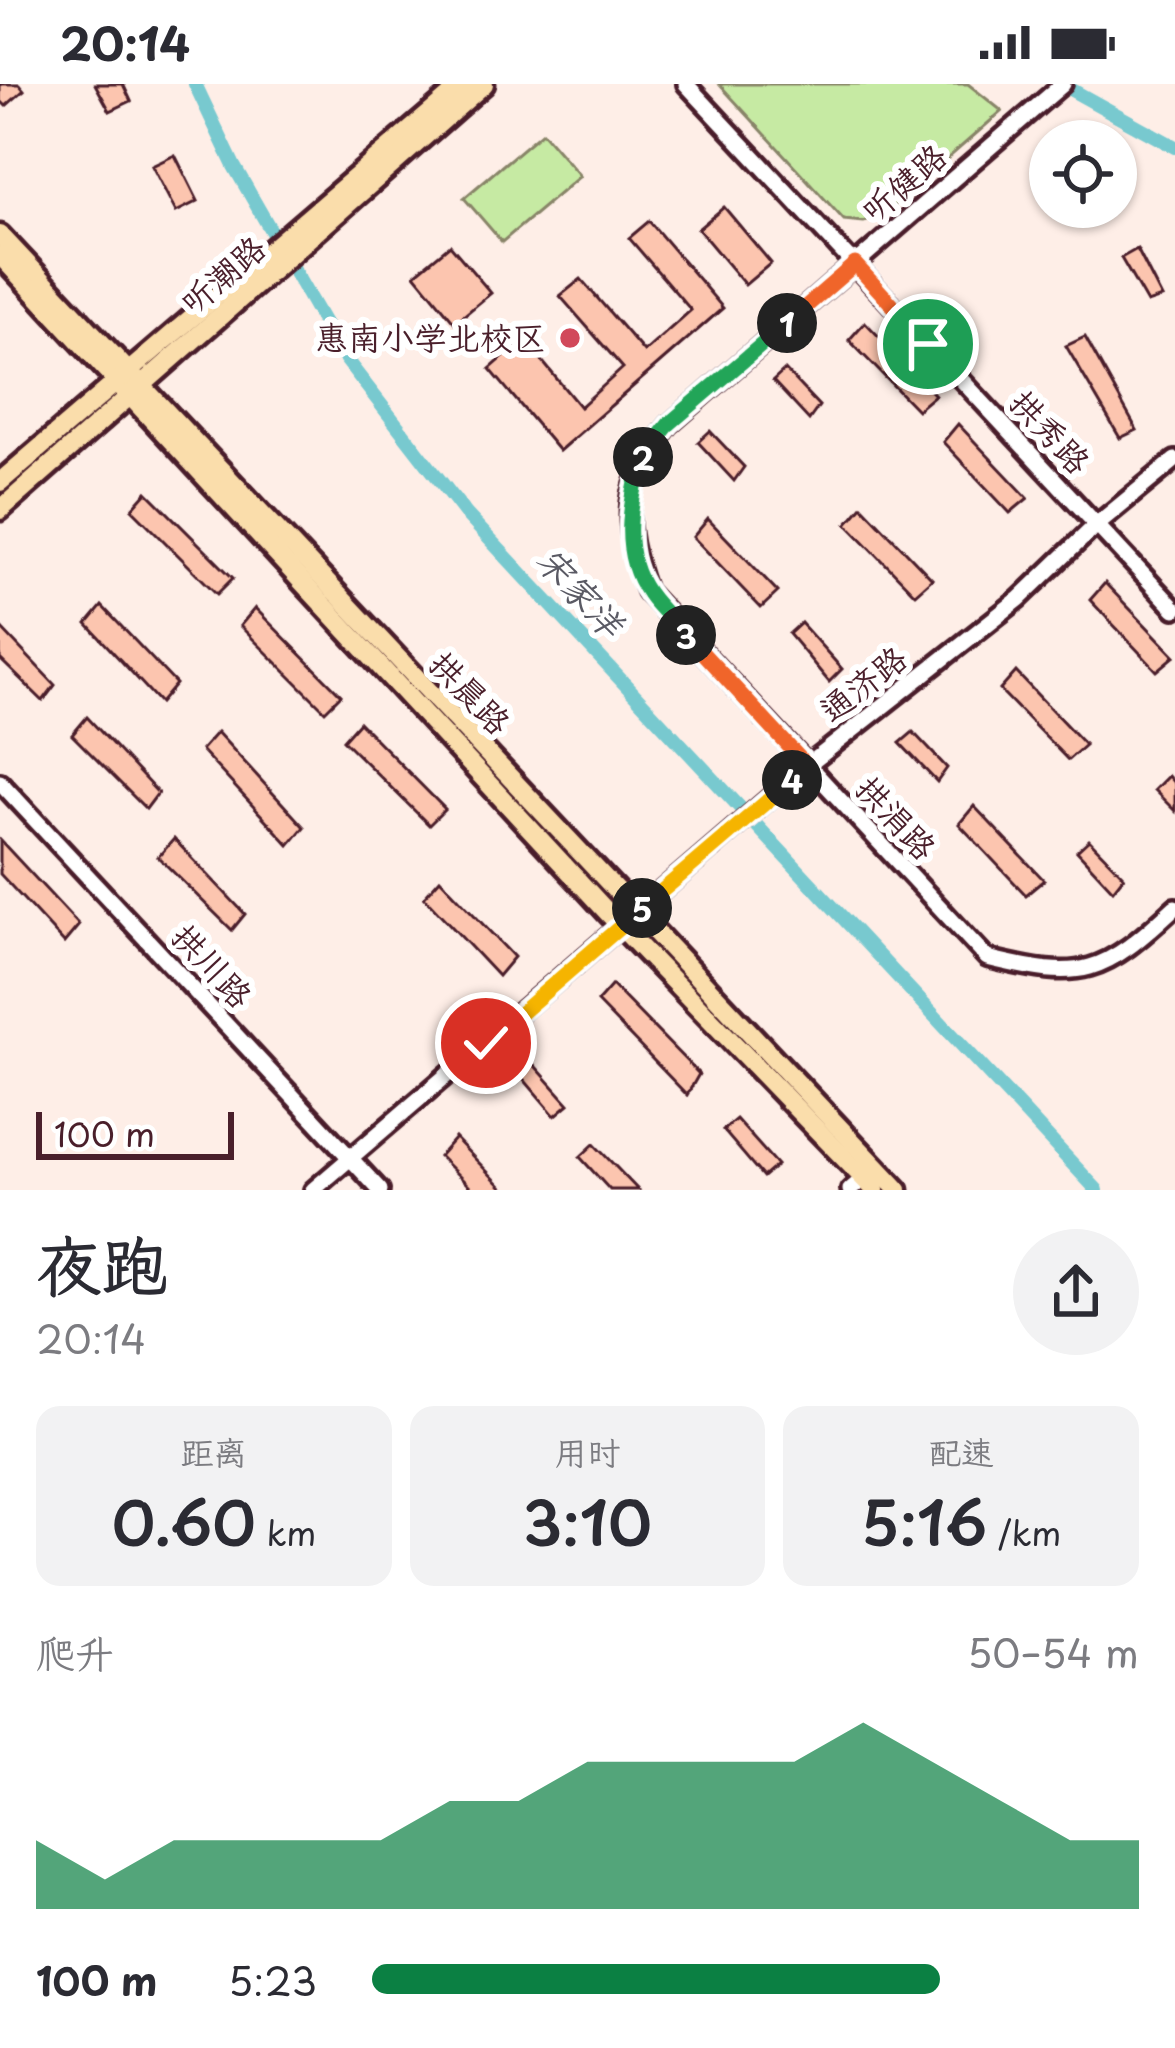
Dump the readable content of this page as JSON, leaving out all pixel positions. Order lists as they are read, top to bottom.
{
  "streets": {
    "main road": ["听潮路", "拱晨路"],
    "street": [
      "听健路",
      "拱秀路",
      "通济路",
      "拱涓路",
      "拱川路"
    ]
  },
  "crossings": [
    ["听健路", "拱秀路"],
    ["听健路", "拱涓路"],
    ["听潮路", "拱晨路"],
    ["拱秀路", "通济路"],
    ["通济路", "拱晨路"],
    ["通济路", "拱涓路"],
    ["通济路", "拱川路"]
  ],
  "water": ["宋家洋"],
  "places": ["惠南小学北校区"],
  "scale_bar": "100 m",
  "page": {
    "status": "20:14",
    "pins": [
      "1",
      "2",
      "3",
      "4",
      "5"
    ],
    "scale": "100 m",
    "heading": ["夜跑", "20:14"],
    "stats": [
      ["距离", "0.60 km"],
      ["用时", "3:10"],
      ["配速", "5:16 /km"]
    ],
    "chart": ["爬升", "50–54 m"],
    "list": [
      {
        "name": "100 m",
        "note": "5:23"
      }
    ]
  }
}
